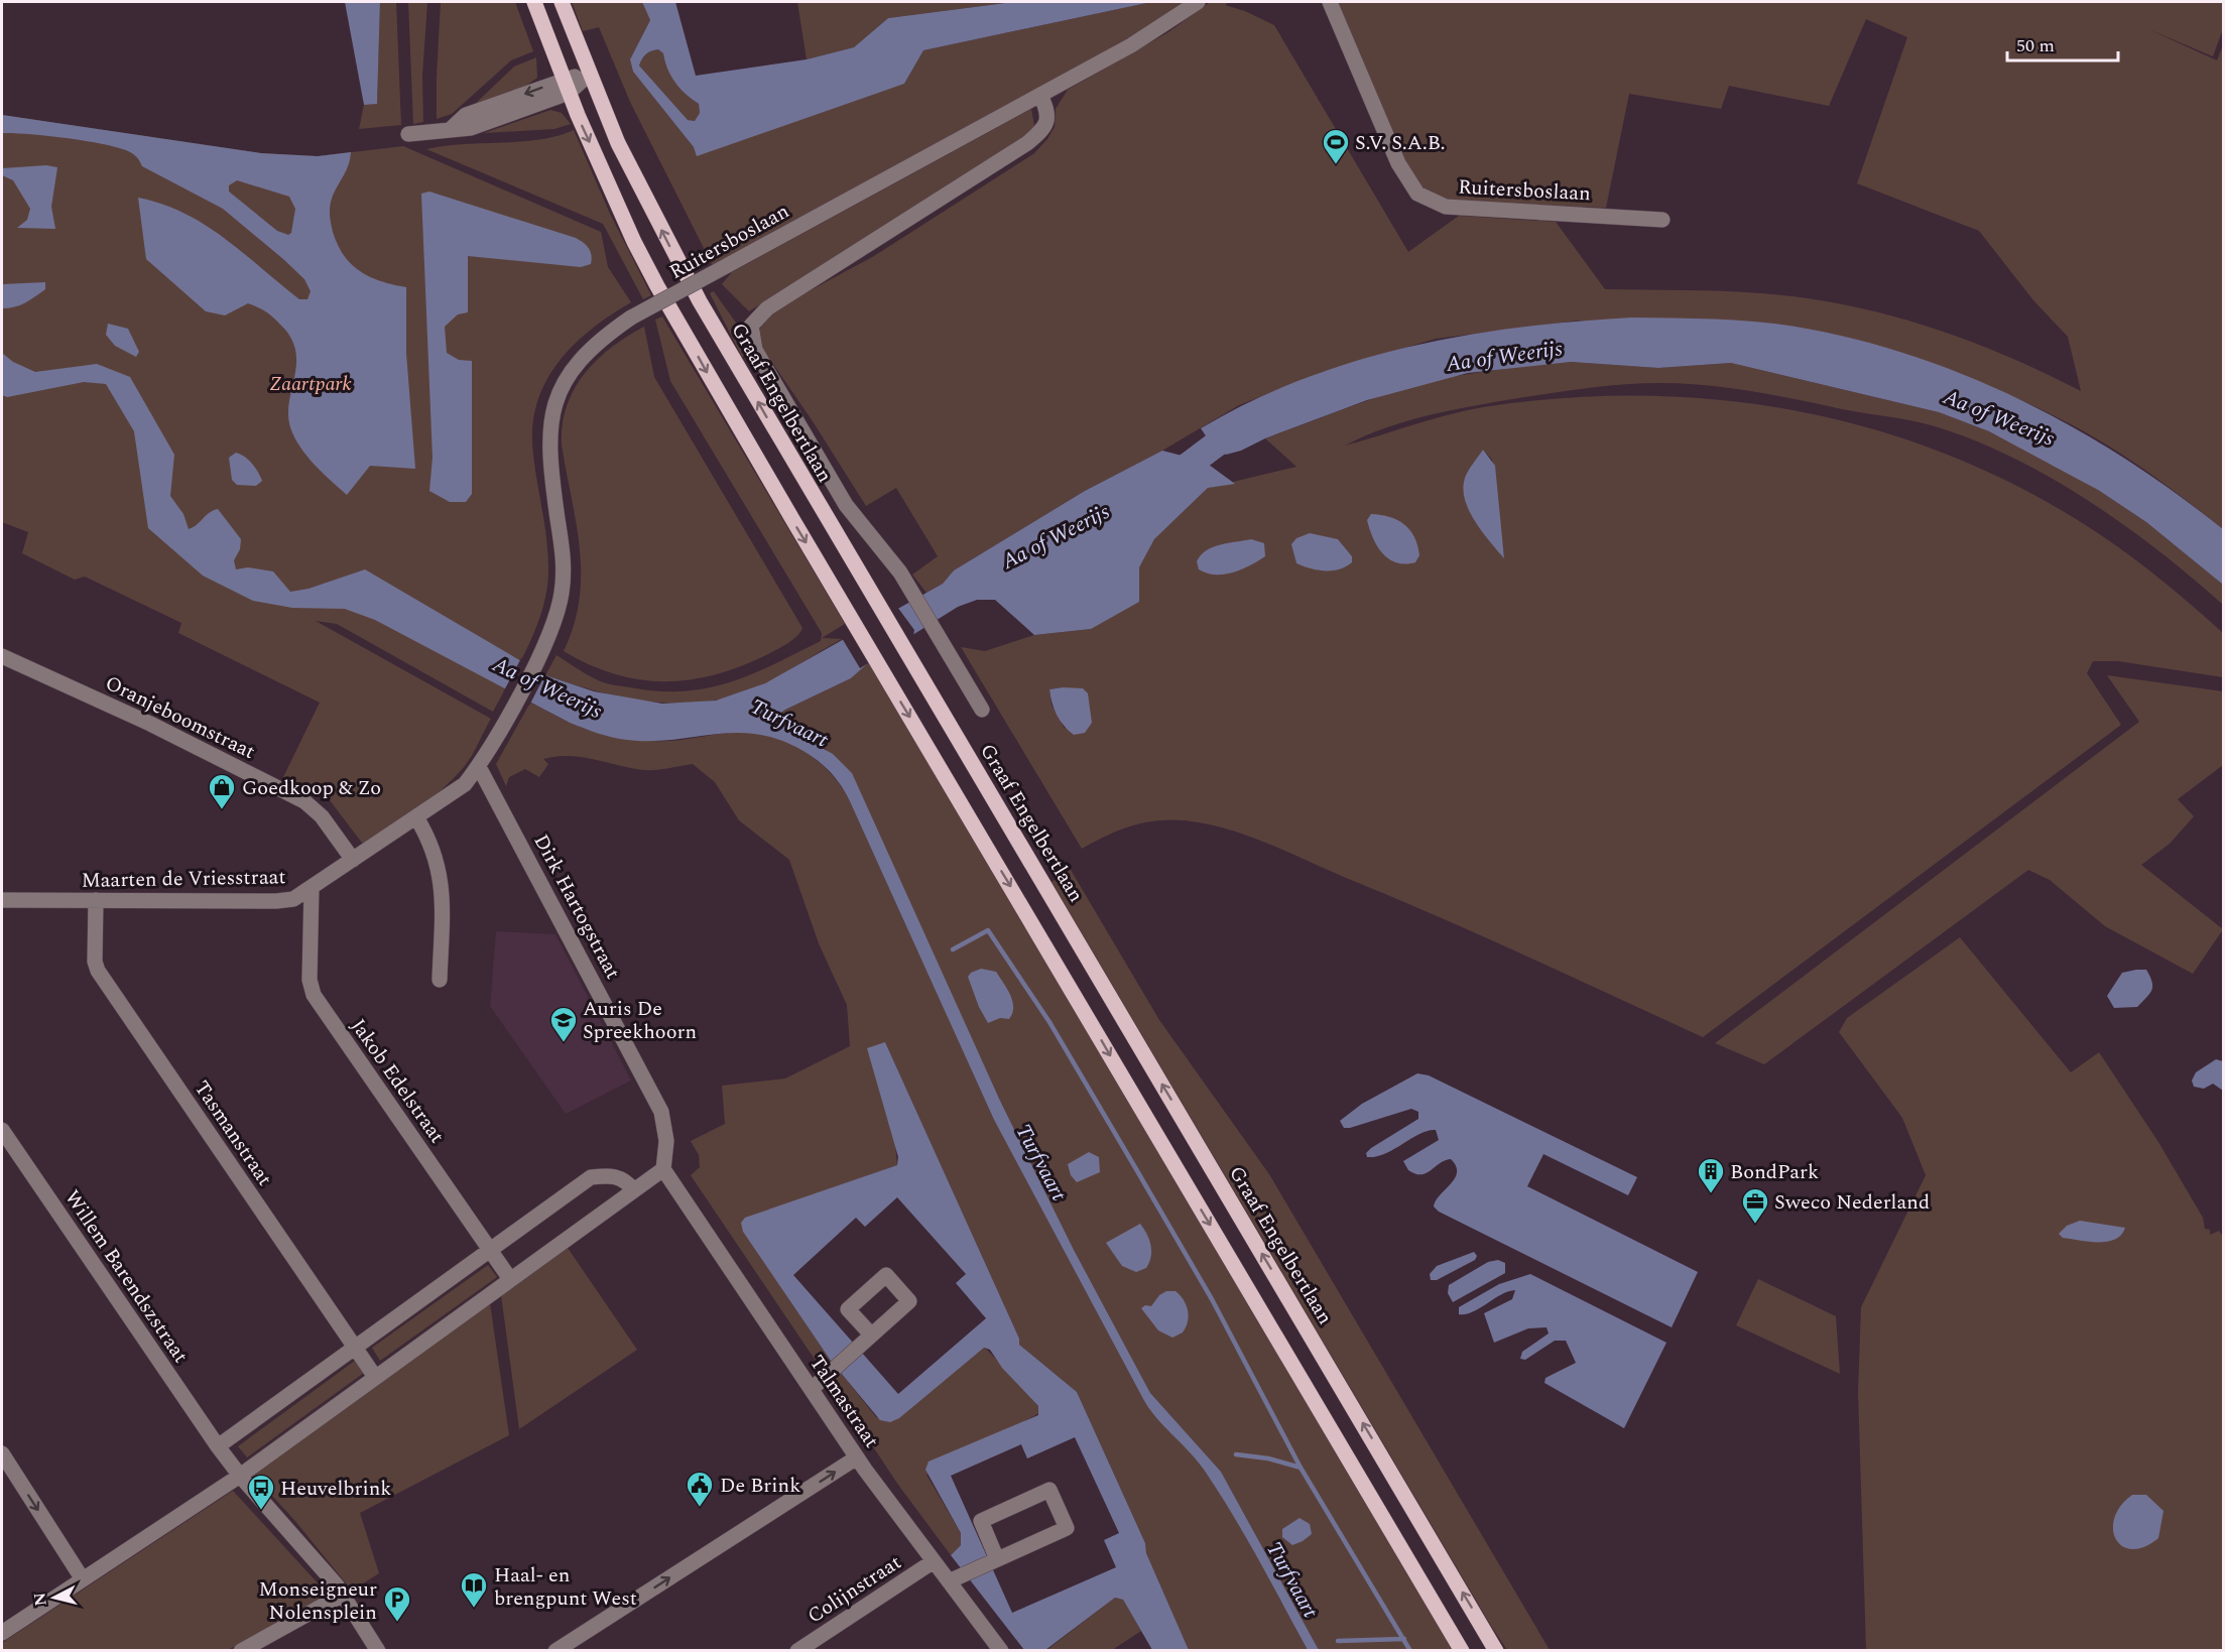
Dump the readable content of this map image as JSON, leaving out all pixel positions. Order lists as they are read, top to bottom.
{
  "streets": {
    "main road": ["Graaf Engelbertlaan"],
    "street": [
      "Ruitersboslaan",
      "Oranjeboomstraat",
      "Maarten de Vriesstraat",
      "Dirk Hartogstraat",
      "Jakob Edelstraat",
      "Tasmanstraat",
      "Willem Barendszstraat",
      "Talmastraat",
      "Colijnstraat"
    ]
  },
  "crossings": [
    ["Ruitersboslaan", "Graaf Engelbertlaan"],
    ["Ruitersboslaan", "Maarten de Vriesstraat"],
    ["Oranjeboomstraat", "Maarten de Vriesstraat"],
    ["Maarten de Vriesstraat", "Dirk Hartogstraat"],
    ["Maarten de Vriesstraat", "Jakob Edelstraat"],
    ["Maarten de Vriesstraat", "Tasmanstraat"],
    ["Dirk Hartogstraat", "Talmastraat"],
    ["Talmastraat", "Colijnstraat"]
  ],
  "water": ["Aa of Weerijs", "Turfvaart"],
  "parks": ["Zaartpark"],
  "places": {
    "sports": ["S.V. S.A.B."],
    "shop": ["Goedkoop & Zo"],
    "school or university": ["Auris De Spreekhoorn"],
    "building": ["BondPark"],
    "office": ["Sweco Nederland"],
    "public building": ["De Brink"],
    "bus stop": ["Heuvelbrink"],
    "library": ["Haal- en brengpunt West"],
    "parking": ["Monseigneur Nolensplein"]
  },
  "scale_bar": "50 m",
  "north": "left"
}
